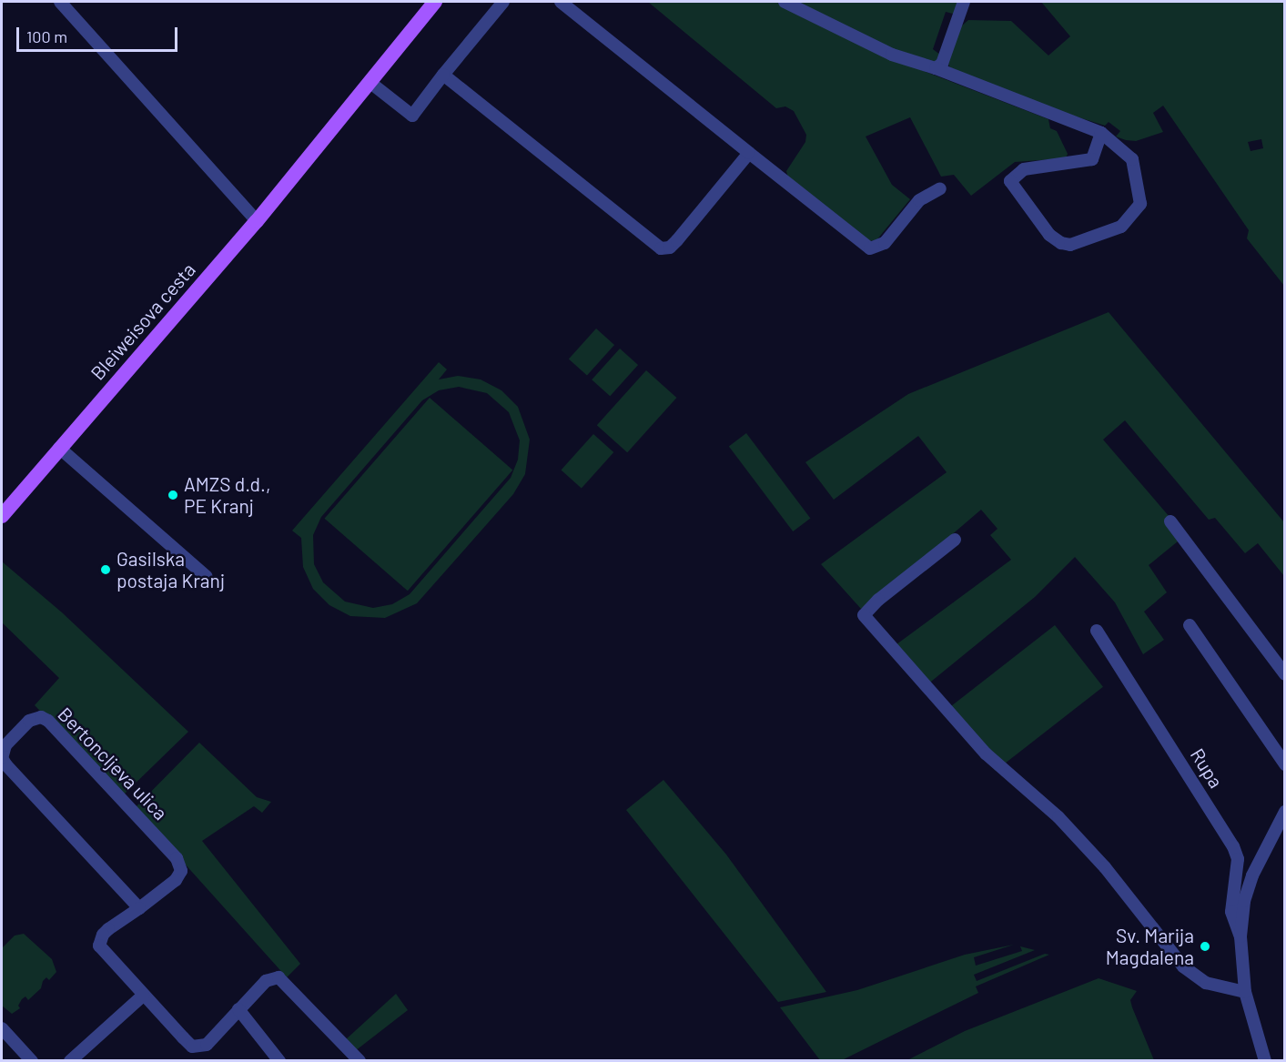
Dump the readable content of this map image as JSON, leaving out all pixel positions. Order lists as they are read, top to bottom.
{
  "streets": {
    "main road": ["Bleiweisova cesta"],
    "street": ["Bertoncljeva ulica", "Rupa"]
  },
  "places": ["AMZS d.d., PE Kranj", "Gasilska postaja Kranj", "Sv. Marija Magdalena"],
  "scale_bar": "100 m"
}
